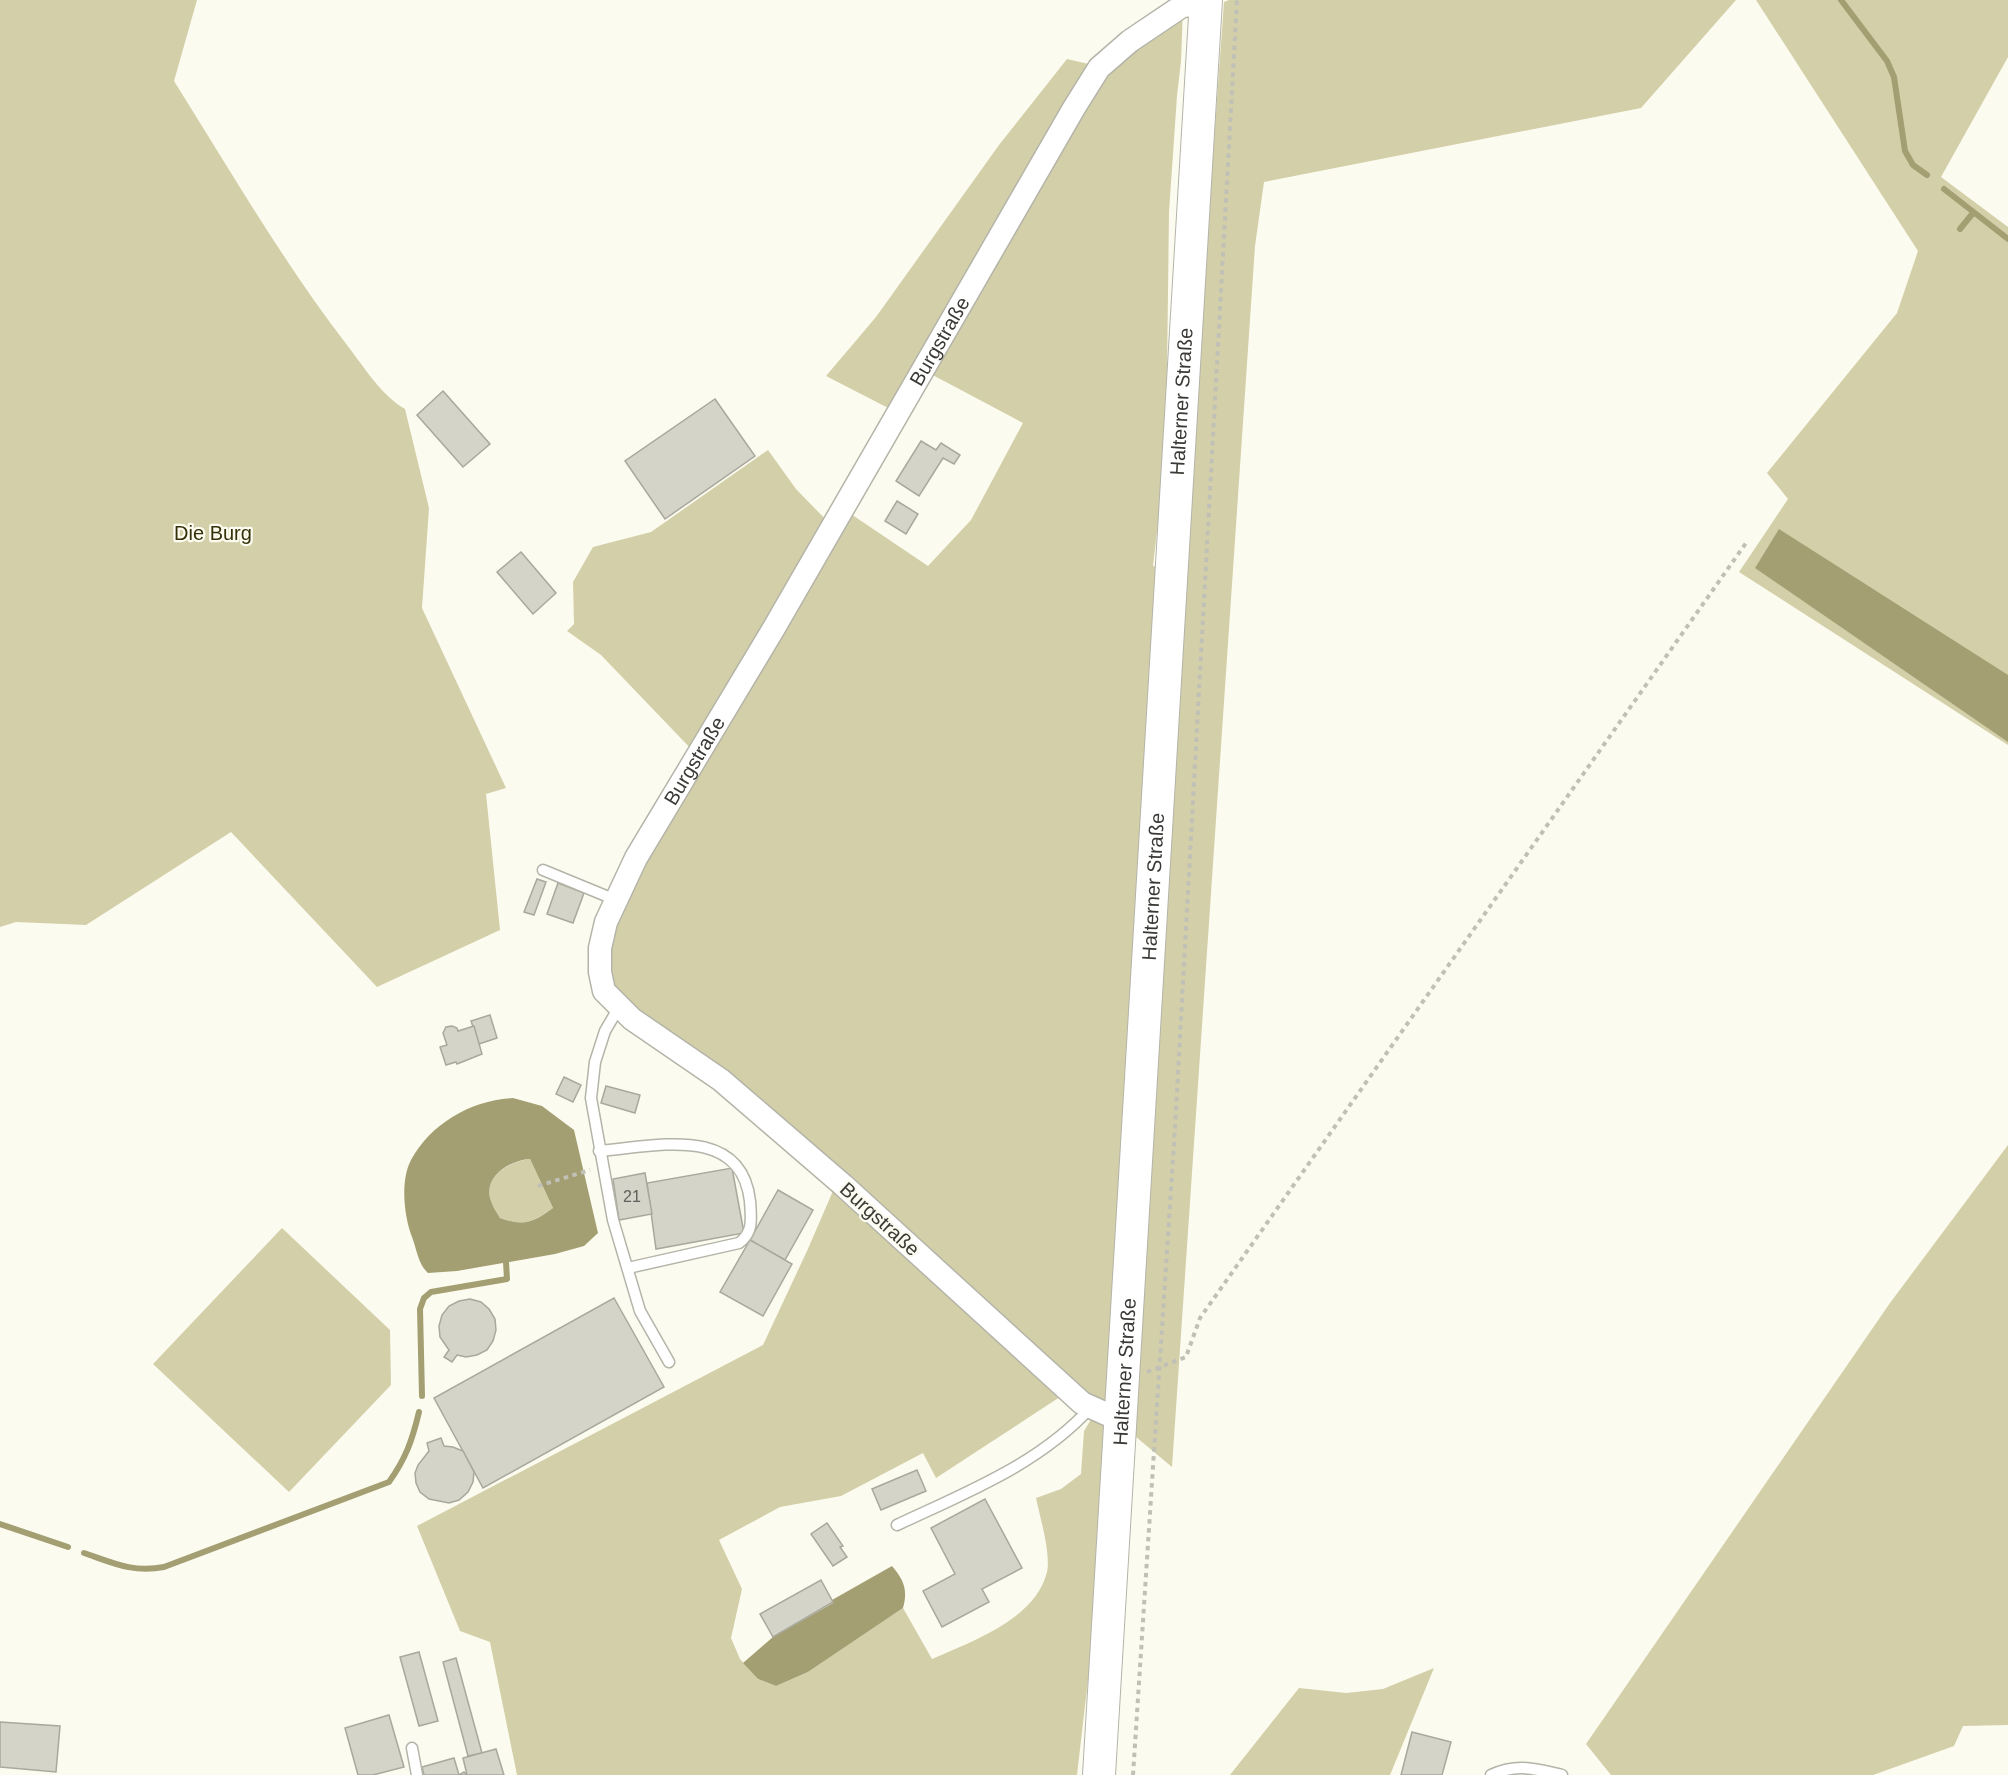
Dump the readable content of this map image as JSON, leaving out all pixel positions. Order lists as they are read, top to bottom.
{
  "streets": {
    "main road": ["Halterner Straße"],
    "street": ["Burgstraße"]
  },
  "crossings": [
    ["Burgstraße", "Halterner Straße"]
  ],
  "parks": ["Die Burg"],
  "house_numbers": ["21"]
}
